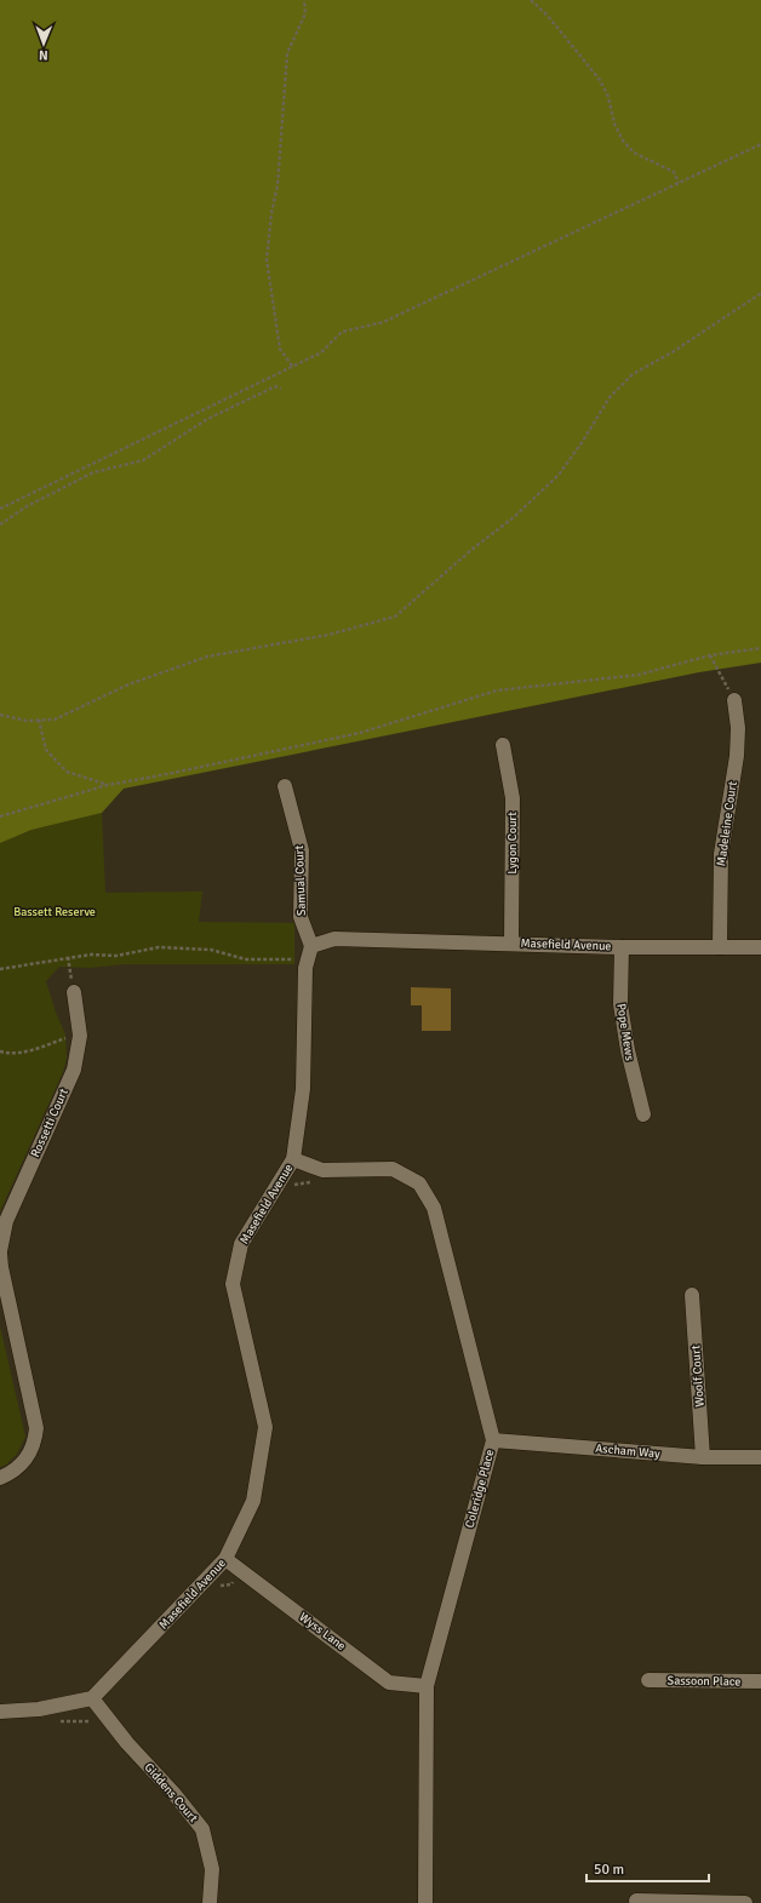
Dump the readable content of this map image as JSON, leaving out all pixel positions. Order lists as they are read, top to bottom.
{
  "streets": {
    "street": [
      "Madeleine Court",
      "Lygon Court",
      "Samual Court",
      "Masefield Avenue",
      "Pope Mews",
      "Rossetti Court",
      "Woolf Court",
      "Ascham Way",
      "Coleridge Place",
      "Wyss Lane",
      "Sassoon Place",
      "Giddens Court"
    ]
  },
  "crossings": [
    ["Madeleine Court", "Masefield Avenue"],
    ["Lygon Court", "Masefield Avenue"],
    ["Samual Court", "Masefield Avenue"],
    ["Masefield Avenue", "Pope Mews"],
    ["Masefield Avenue", "Coleridge Place"],
    ["Masefield Avenue", "Wyss Lane"],
    ["Masefield Avenue", "Giddens Court"],
    ["Woolf Court", "Ascham Way"],
    ["Ascham Way", "Coleridge Place"],
    ["Coleridge Place", "Wyss Lane"]
  ],
  "parks": ["Bassett Reserve"],
  "scale_bar": "50 m",
  "north": "bottom"
}
